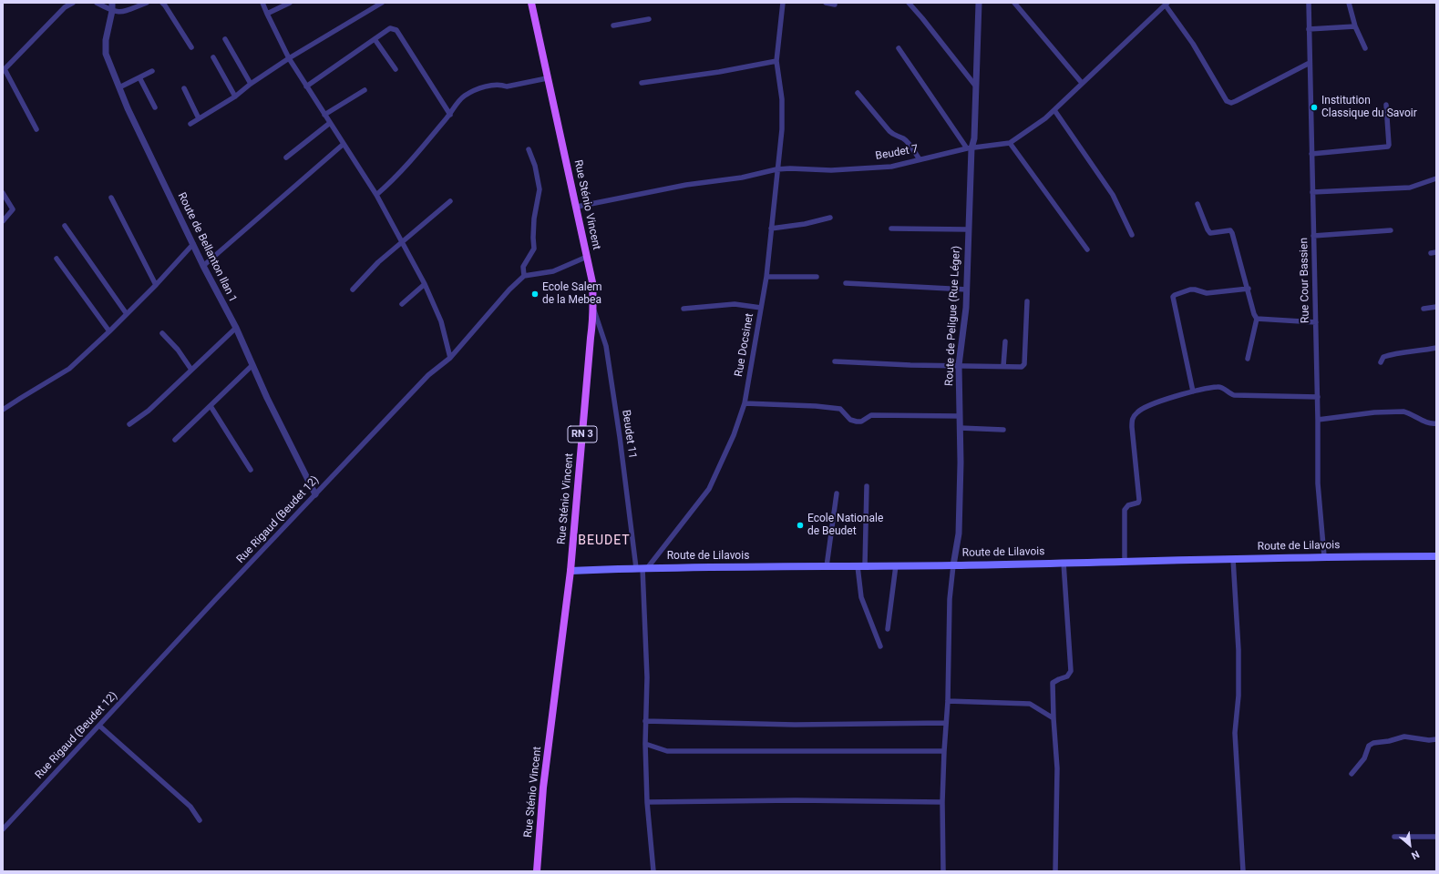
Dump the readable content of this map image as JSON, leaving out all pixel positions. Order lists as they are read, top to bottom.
{
  "streets": {
    "main road": ["Rue Sténio Vincent", "RN 3", "Route de Lilavois"],
    "street": [
      "Beudet 7",
      "Route de Bellanton Ilan 1",
      "Rue Cour Bassien",
      "Route de Peligue (Rue Léger)",
      "Rue Docsinet",
      "Beudet 11",
      "Rue Rigaud (Beudet 12)"
    ]
  },
  "crossings": [
    ["Beudet 7", "Rue Sténio Vincent"],
    ["Beudet 7", "Route de Peligue (Rue Léger)"],
    ["Beudet 7", "Rue Docsinet"],
    ["Rue Sténio Vincent", "Beudet 11"],
    ["Rue Sténio Vincent", "Route de Lilavois"],
    ["Route de Bellanton Ilan 1", "Rue Rigaud (Beudet 12)"],
    ["Rue Cour Bassien", "Route de Lilavois"],
    ["Route de Peligue (Rue Léger)", "Route de Lilavois"],
    ["Rue Docsinet", "Beudet 11"],
    ["Rue Docsinet", "Route de Lilavois"],
    ["Beudet 11", "Route de Lilavois"]
  ],
  "districts": ["BEUDET"],
  "places": ["Institution Classique du Savoir", "Ecole Salem de la Mebea", "Ecole Nationale de Beudet"],
  "north": "bottom right"
}
